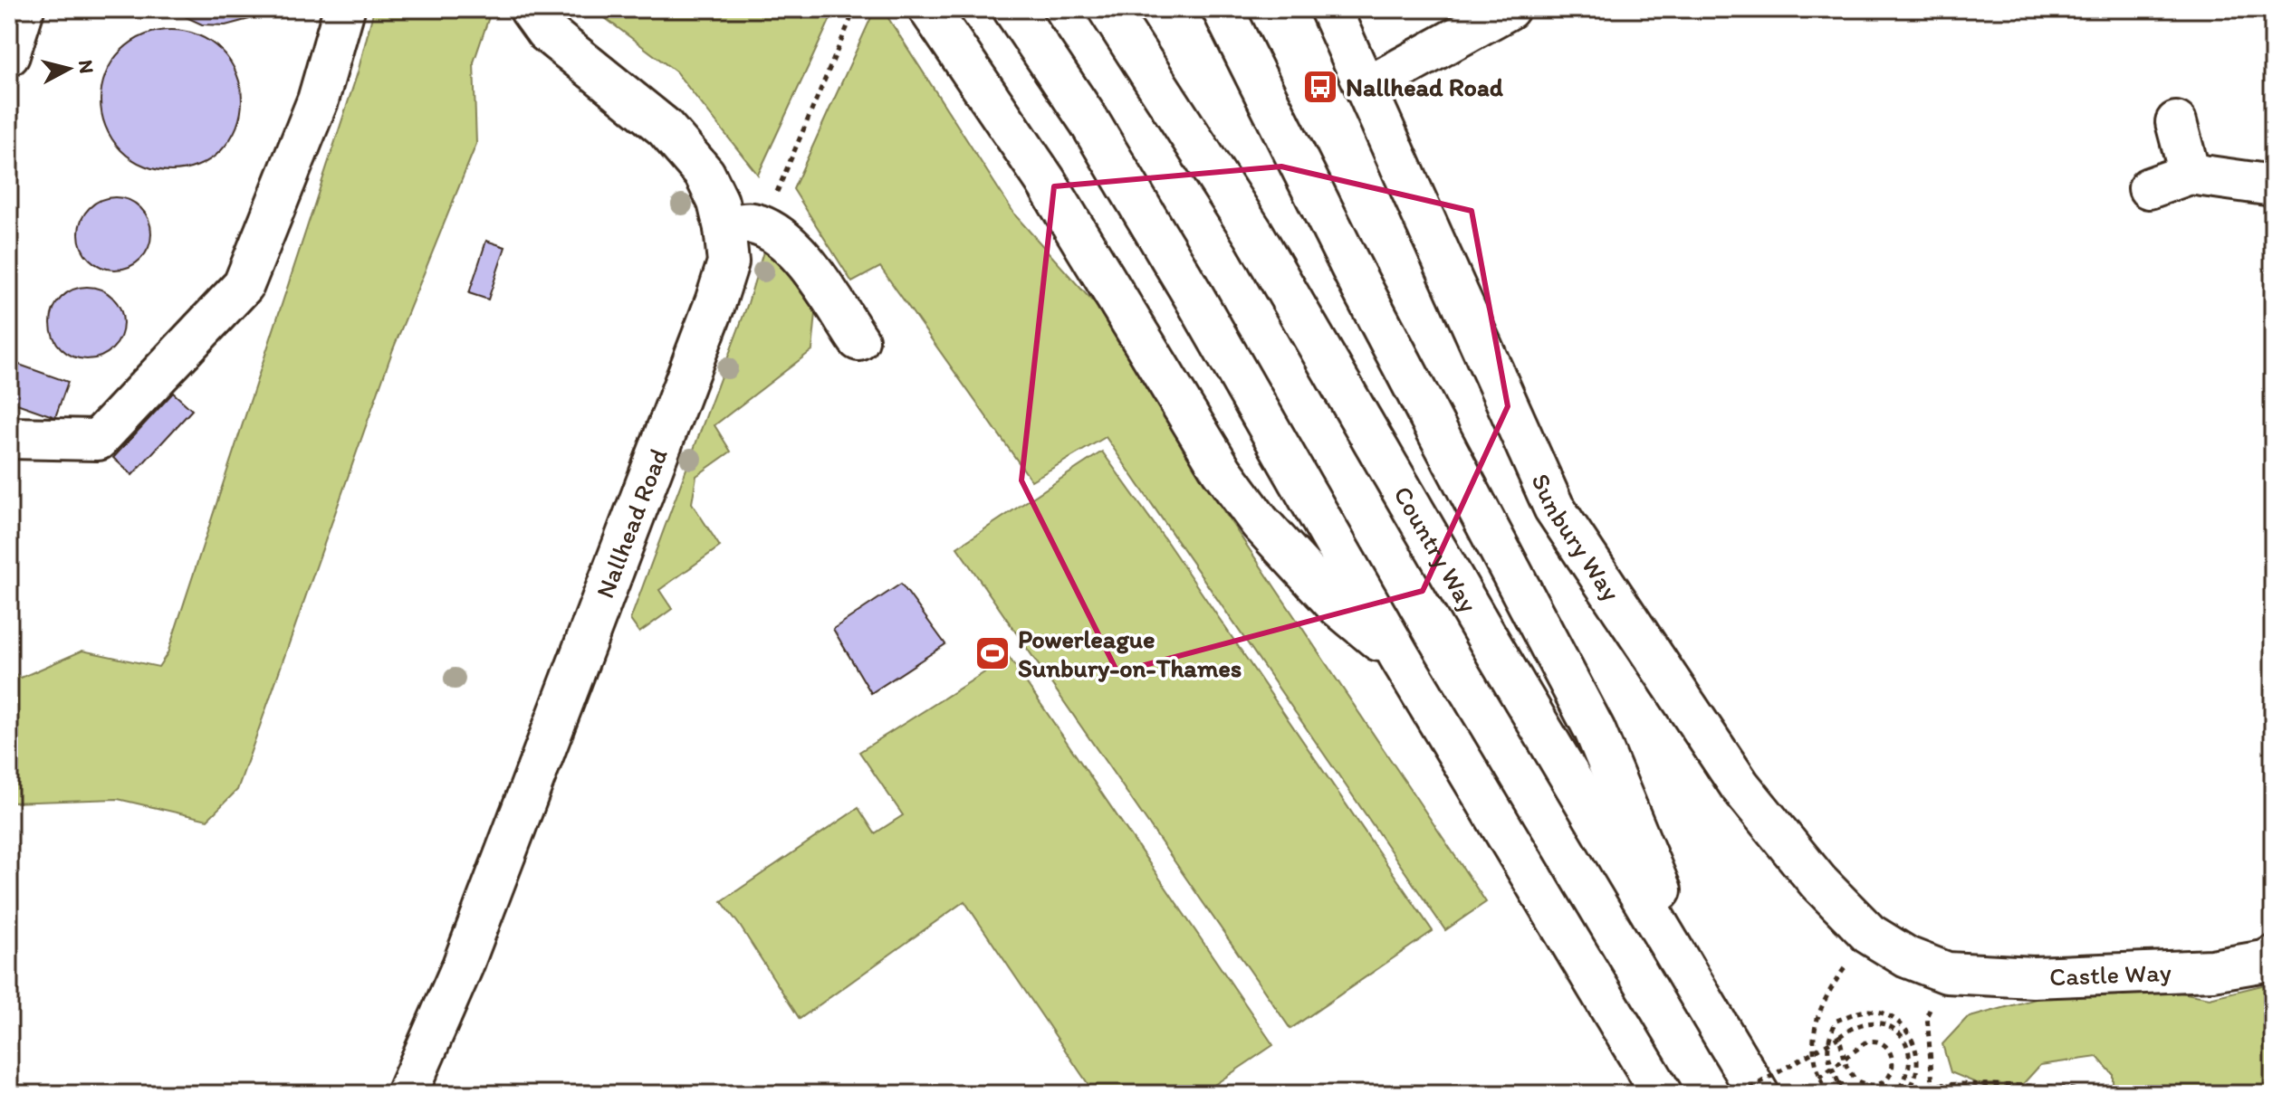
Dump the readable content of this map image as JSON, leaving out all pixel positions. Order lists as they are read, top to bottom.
{
  "streets": {
    "main road": [
      "Nallhead Road",
      "Sunbury Way",
      "Country Way",
      "Castle Way"
    ]
  },
  "crossings": [
    ["Sunbury Way", "Castle Way"]
  ],
  "places": {
    "bus stop": ["Nallhead Road"],
    "sports": ["Powerleague Sunbury-on-Thames"]
  },
  "north": "right"
}
